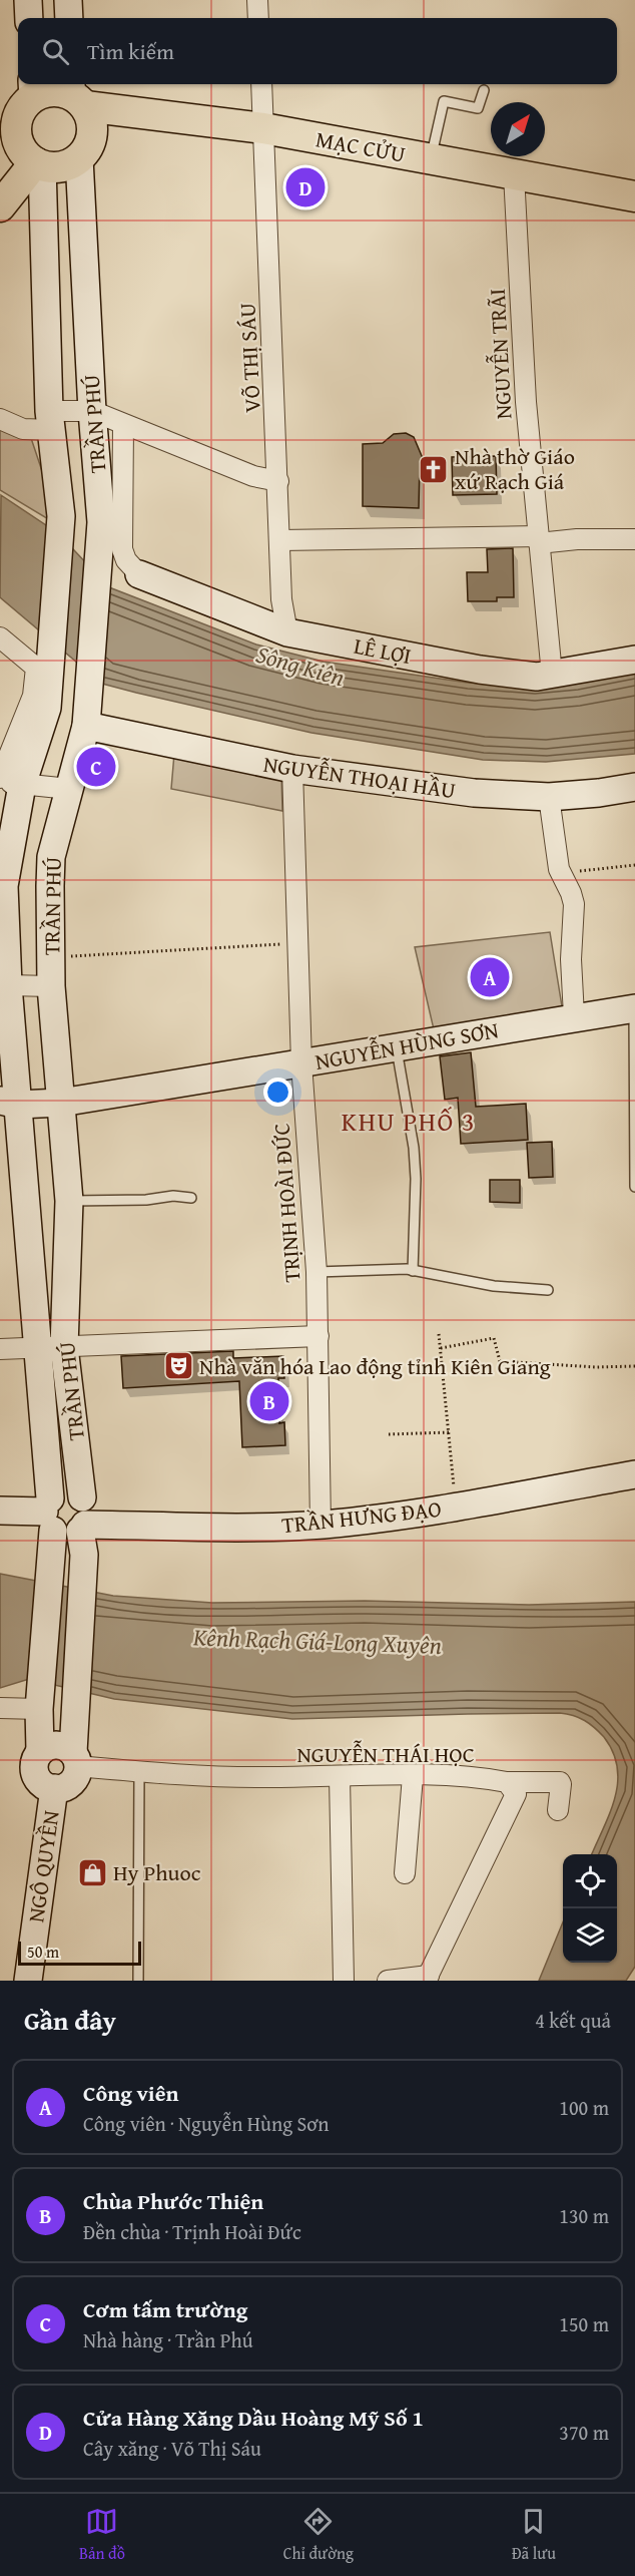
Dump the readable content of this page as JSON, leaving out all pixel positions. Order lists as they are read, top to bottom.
{
  "streets": {
    "main road": [
      "MẠC CỬU",
      "TRẦN PHÚ",
      "LÊ LỢI",
      "NGUYỄN THOẠI HẦU",
      "NGUYỄN HÙNG SƠN",
      "TRẦN HƯNG ĐẠO",
      "NGÔ QUYỀN"
    ],
    "street": [
      "NGUYỄN TRÃI",
      "VÕ THỊ SÁU",
      "TRỊNH HOÀI ĐỨC",
      "NGUYỄN THÁI HỌC"
    ]
  },
  "crossings": [
    ["MẠC CỬU", "NGUYỄN TRÃI"],
    ["MẠC CỬU", "VÕ THỊ SÁU"],
    ["MẠC CỬU", "TRẦN PHÚ"],
    ["NGUYỄN TRÃI", "LÊ LỢI"],
    ["VÕ THỊ SÁU", "LÊ LỢI"],
    ["TRẦN PHÚ", "NGUYỄN THOẠI HẦU"],
    ["TRẦN PHÚ", "NGUYỄN HÙNG SƠN"],
    ["TRẦN PHÚ", "TRẦN HƯNG ĐẠO"],
    ["NGUYỄN THOẠI HẦU", "TRỊNH HOÀI ĐỨC"],
    ["NGUYỄN HÙNG SƠN", "TRỊNH HOÀI ĐỨC"],
    ["TRỊNH HOÀI ĐỨC", "TRẦN HƯNG ĐẠO"],
    ["NGUYỄN THÁI HỌC", "NGÔ QUYỀN"]
  ],
  "districts": ["KHU PHỐ 3"],
  "water": ["Sông Kiên", "Kênh Rạch Giá-Long Xuyên"],
  "places": {
    "church": ["Nhà thờ Giáo xứ Rạch Giá"],
    "theatre": ["Nhà văn hóa Lao động tỉnh Kiên Giang"],
    "shop": ["Hy Phuoc"]
  },
  "scale_bar": "50 m",
  "north": "top right",
  "page": {
    "search": "Tìm kiếm",
    "pins": [
      "D",
      "C",
      "A",
      "B"
    ],
    "scale": "50 m",
    "heading": ["Gần đây", "4 kết quả"],
    "list": [
      {
        "mark": "A",
        "name": "Công viên",
        "note": "Công viên · Nguyễn Hùng Sơn",
        "value": "100 m"
      },
      {
        "mark": "B",
        "name": "Chùa Phước Thiện",
        "note": "Đền chùa · Trịnh Hoài Đức",
        "value": "130 m"
      },
      {
        "mark": "C",
        "name": "Cơm tấm trường",
        "note": "Nhà hàng · Trần Phú",
        "value": "150 m"
      },
      {
        "mark": "D",
        "name": "Cửa Hàng Xăng Dầu Hoàng Mỹ Số 1",
        "note": "Cây xăng · Võ Thị Sáu",
        "value": "370 m"
      }
    ],
    "nav": ["Bản đồ", "Chỉ đường", "Đã lưu"]
  }
}
